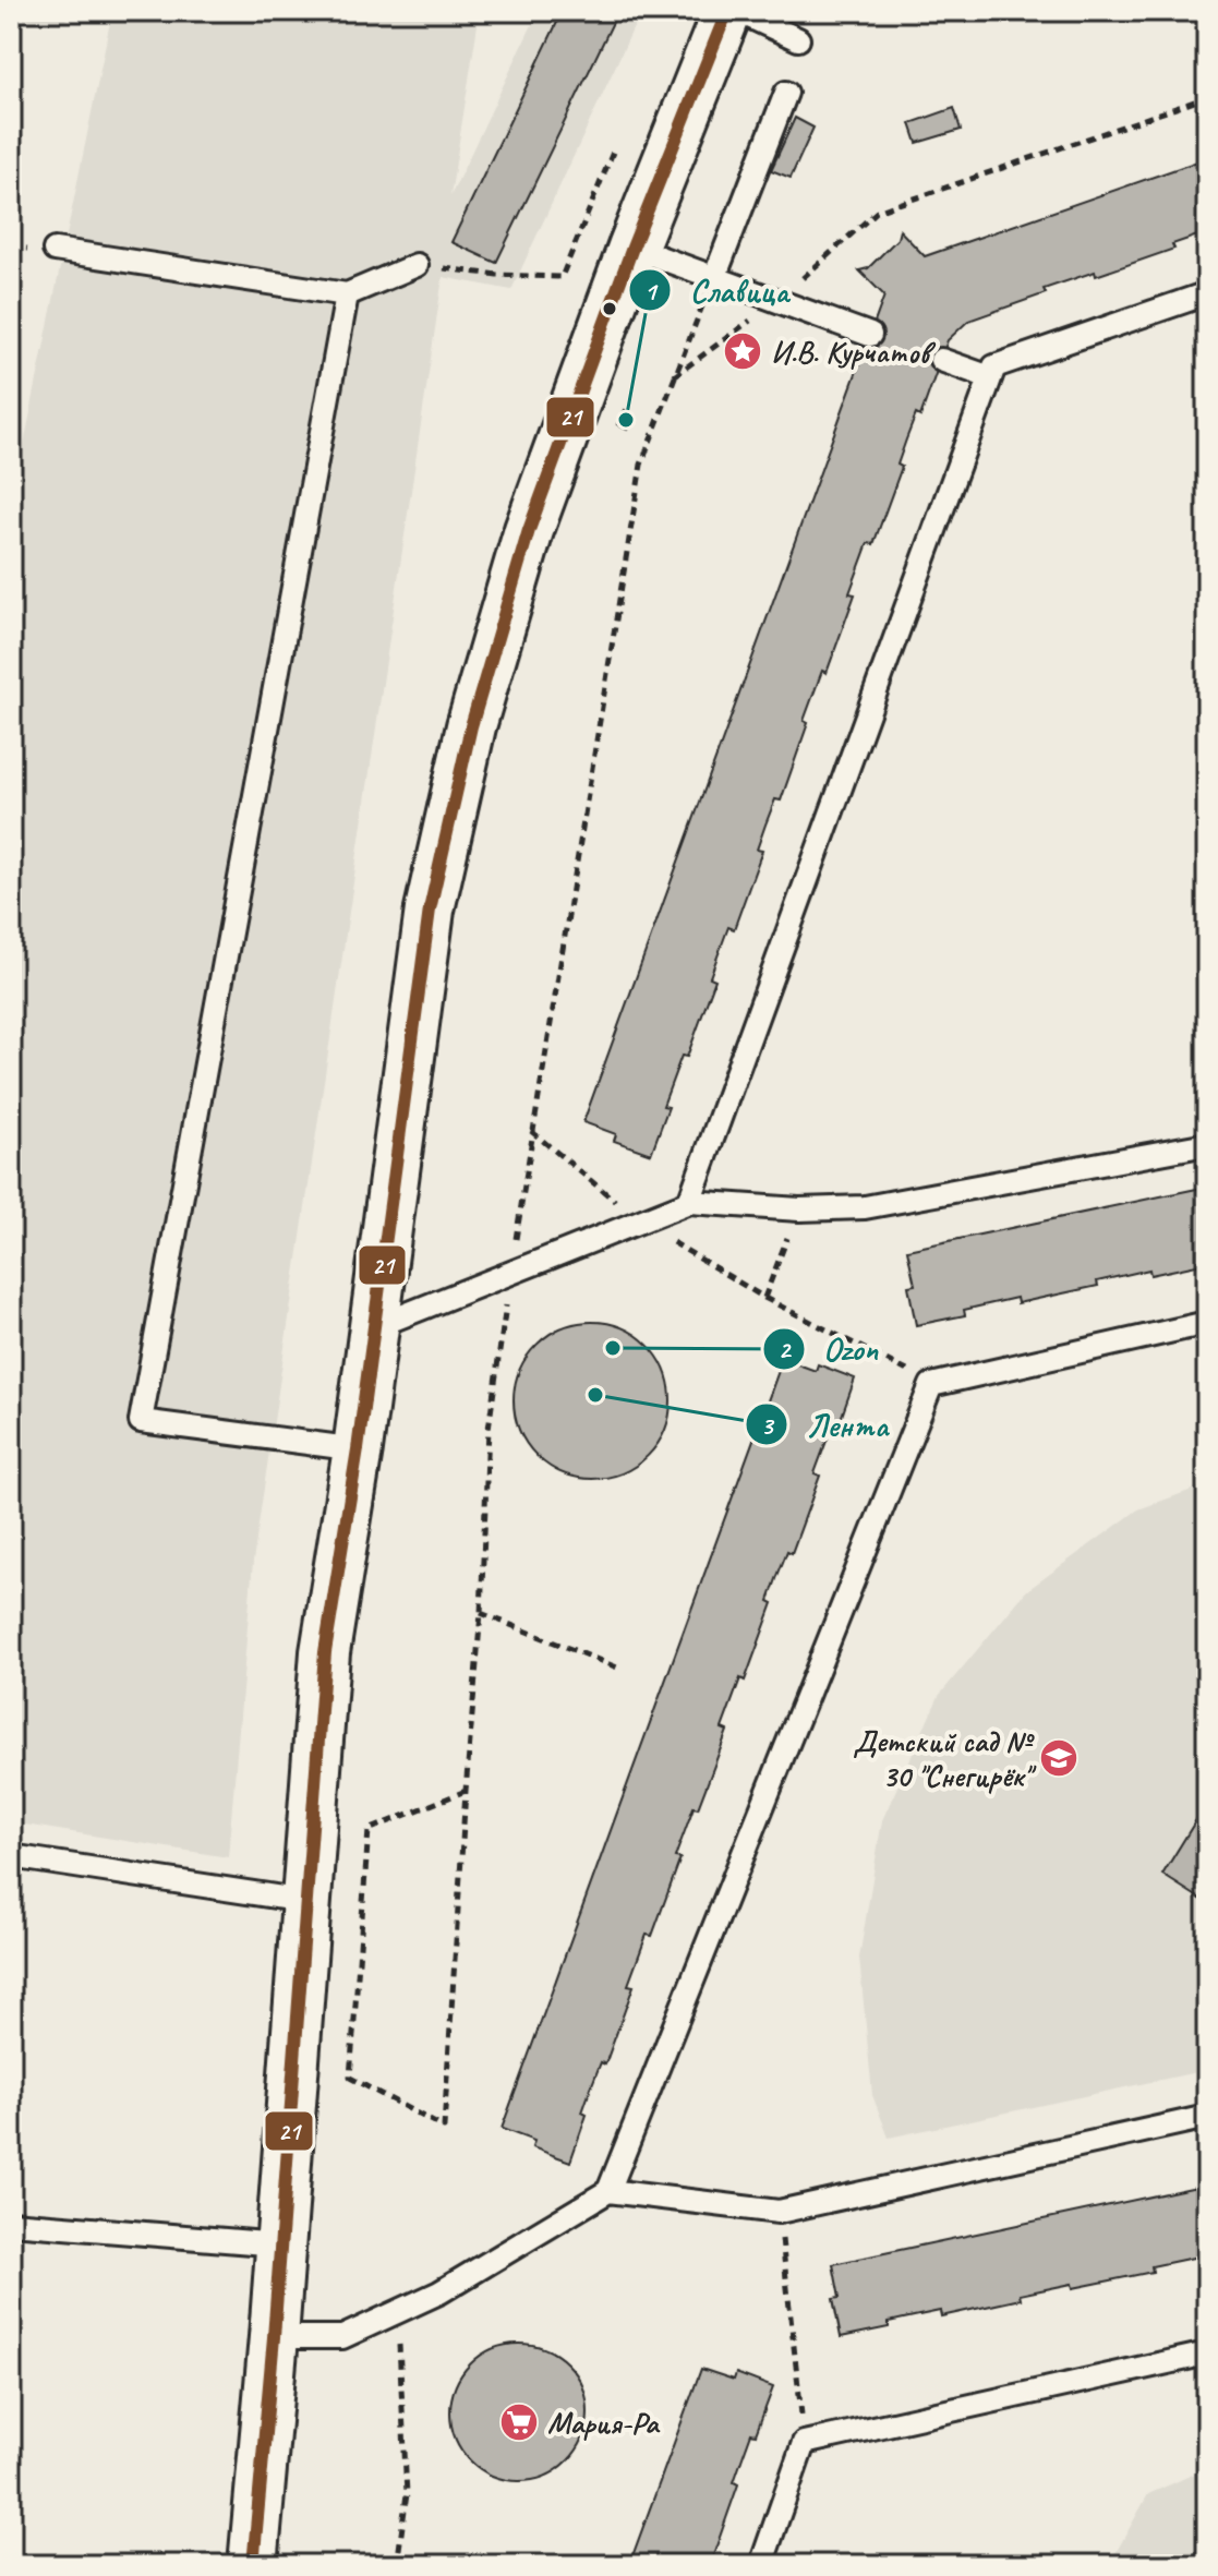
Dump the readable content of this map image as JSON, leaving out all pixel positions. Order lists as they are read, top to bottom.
{
  "places": {
    "place": ["И.В. Курчатов"],
    "other": ["Славица", "Ozon", "Лента"],
    "school or university": ["Детский сад № 30 \"Снегирёк\""],
    "supermarket": ["Мария-Ра"]
  },
  "lines": ["transit line 21"]
}
